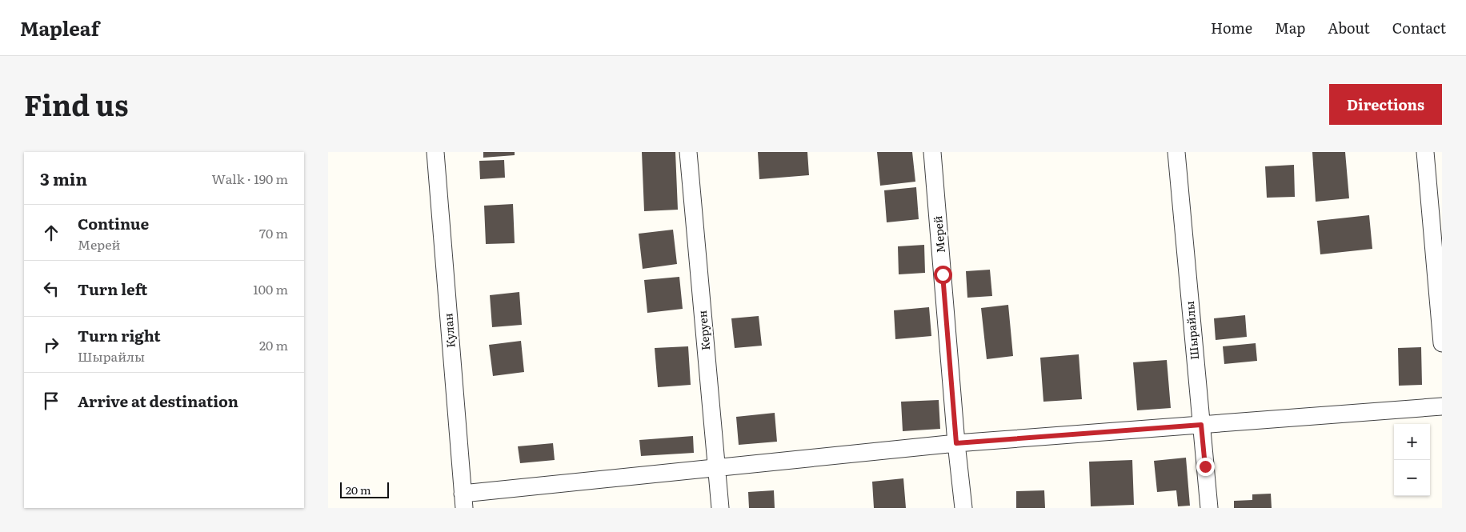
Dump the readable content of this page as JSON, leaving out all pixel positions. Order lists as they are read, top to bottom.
{
  "streets": {
    "street": [
      "Мерей",
      "Кулан",
      "Керуен",
      "Шырайлы"
    ]
  },
  "scale_bar": "20 m",
  "page": {
    "header": "Mapleaf",
    "nav": [
      "Home",
      "Map",
      "About",
      "Contact"
    ],
    "title": "Find us",
    "buttons": "Directions",
    "heading": ["3 min", "Walk · 190 m"],
    "list": [
      ["Continue", "Мерей", "70 m"],
      ["Turn left", "100 m"],
      ["Turn right", "Шырайлы", "20 m"],
      "Arrive at destination"
    ],
    "map_buttons": ["+", "−"],
    "scale": "20 m"
  }
}
